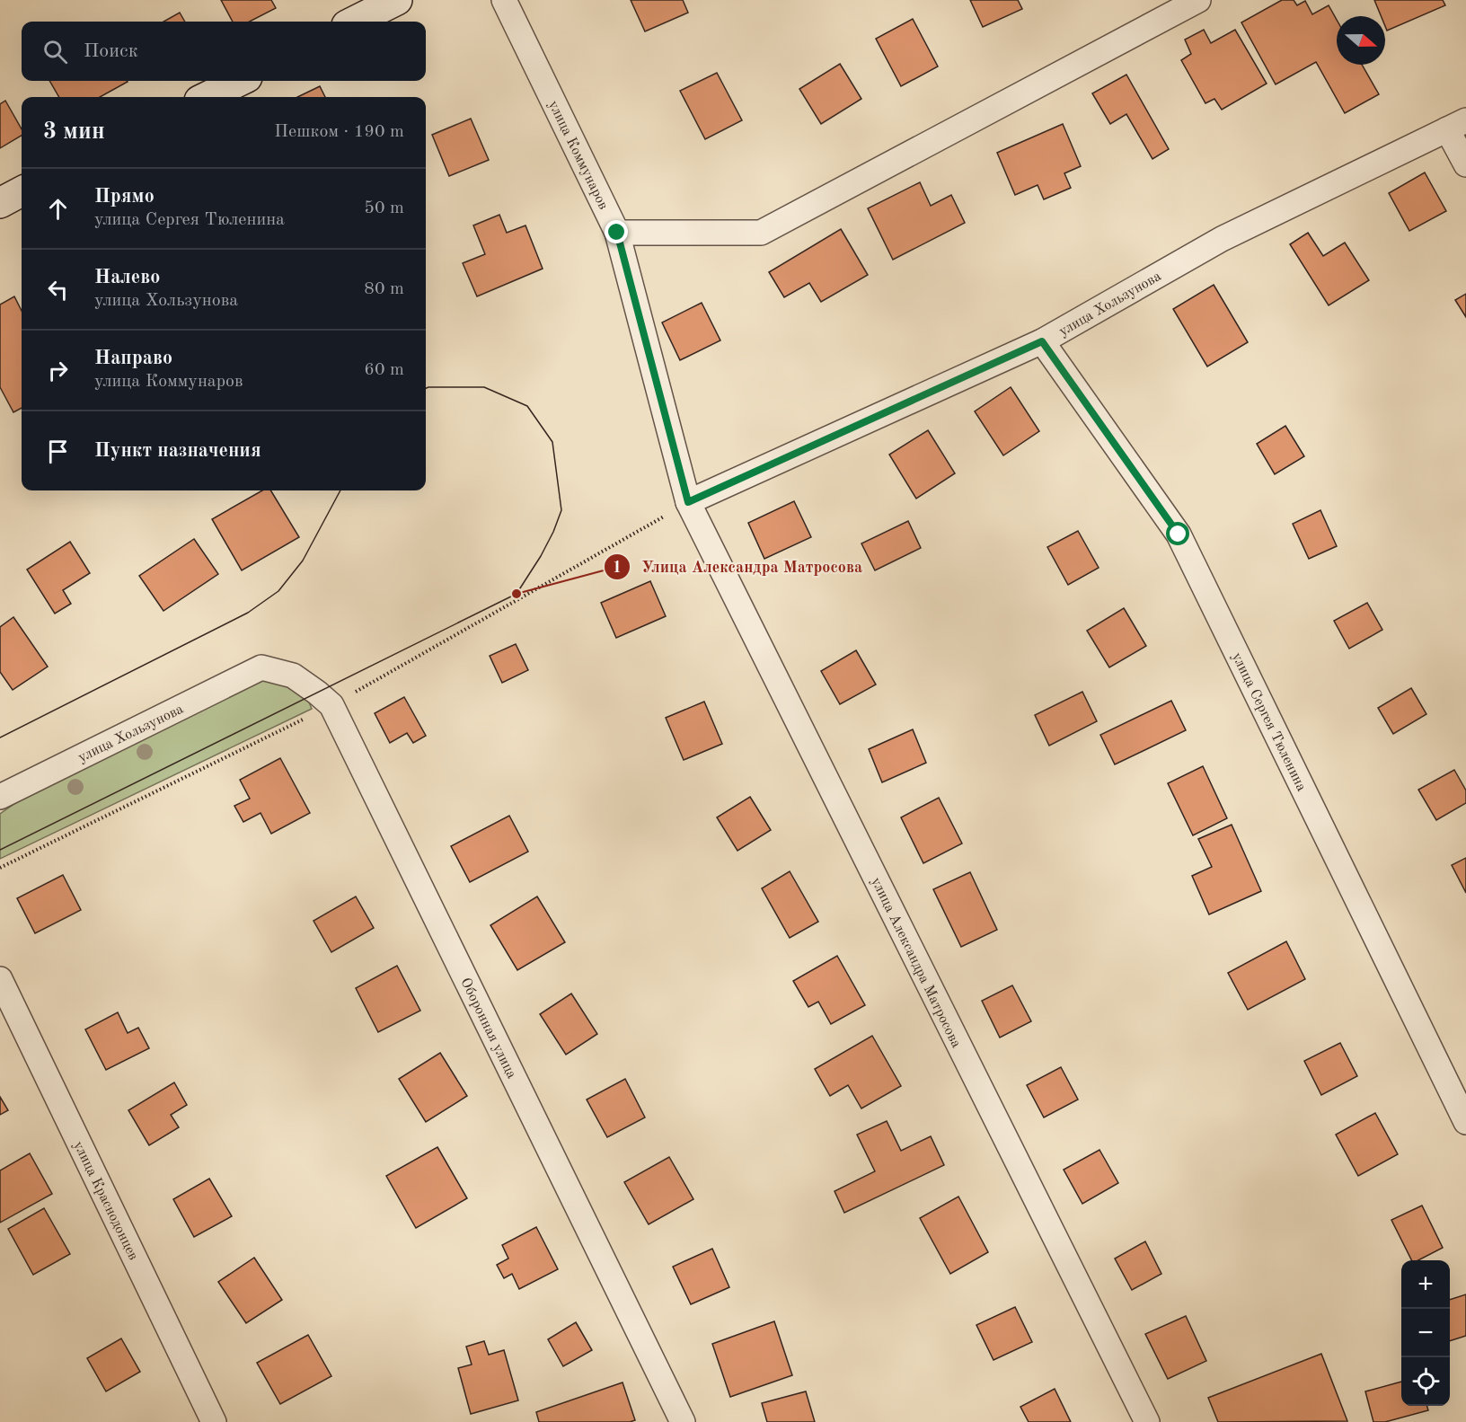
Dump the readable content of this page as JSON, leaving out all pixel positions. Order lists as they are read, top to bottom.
{
  "streets": {
    "street": [
      "улица Коммунаров",
      "улица Хользунова",
      "улица Сергея Тюленина",
      "улица Александра Матросова",
      "Оборонная улица",
      "улица Краснодонцев"
    ]
  },
  "crossings": [
    ["улица Коммунаров", "улица Хользунова"],
    ["улица Коммунаров", "улица Александра Матросова"],
    ["улица Хользунова", "улица Сергея Тюленина"],
    ["улица Хользунова", "улица Александра Матросова"],
    ["улица Хользунова", "Оборонная улица"]
  ],
  "places": ["Улица Александра Матросова"],
  "north": "right",
  "page": {
    "search": "Поиск",
    "heading": ["3 мин", "Пешком · 190 m"],
    "list": [
      ["Прямо", "улица Сергея Тюленина", "50 m"],
      ["Налево", "улица Хользунова", "80 m"],
      ["Направо", "улица Коммунаров", "60 m"],
      "Пункт назначения"
    ],
    "map_buttons": ["+", "−"]
  }
}
